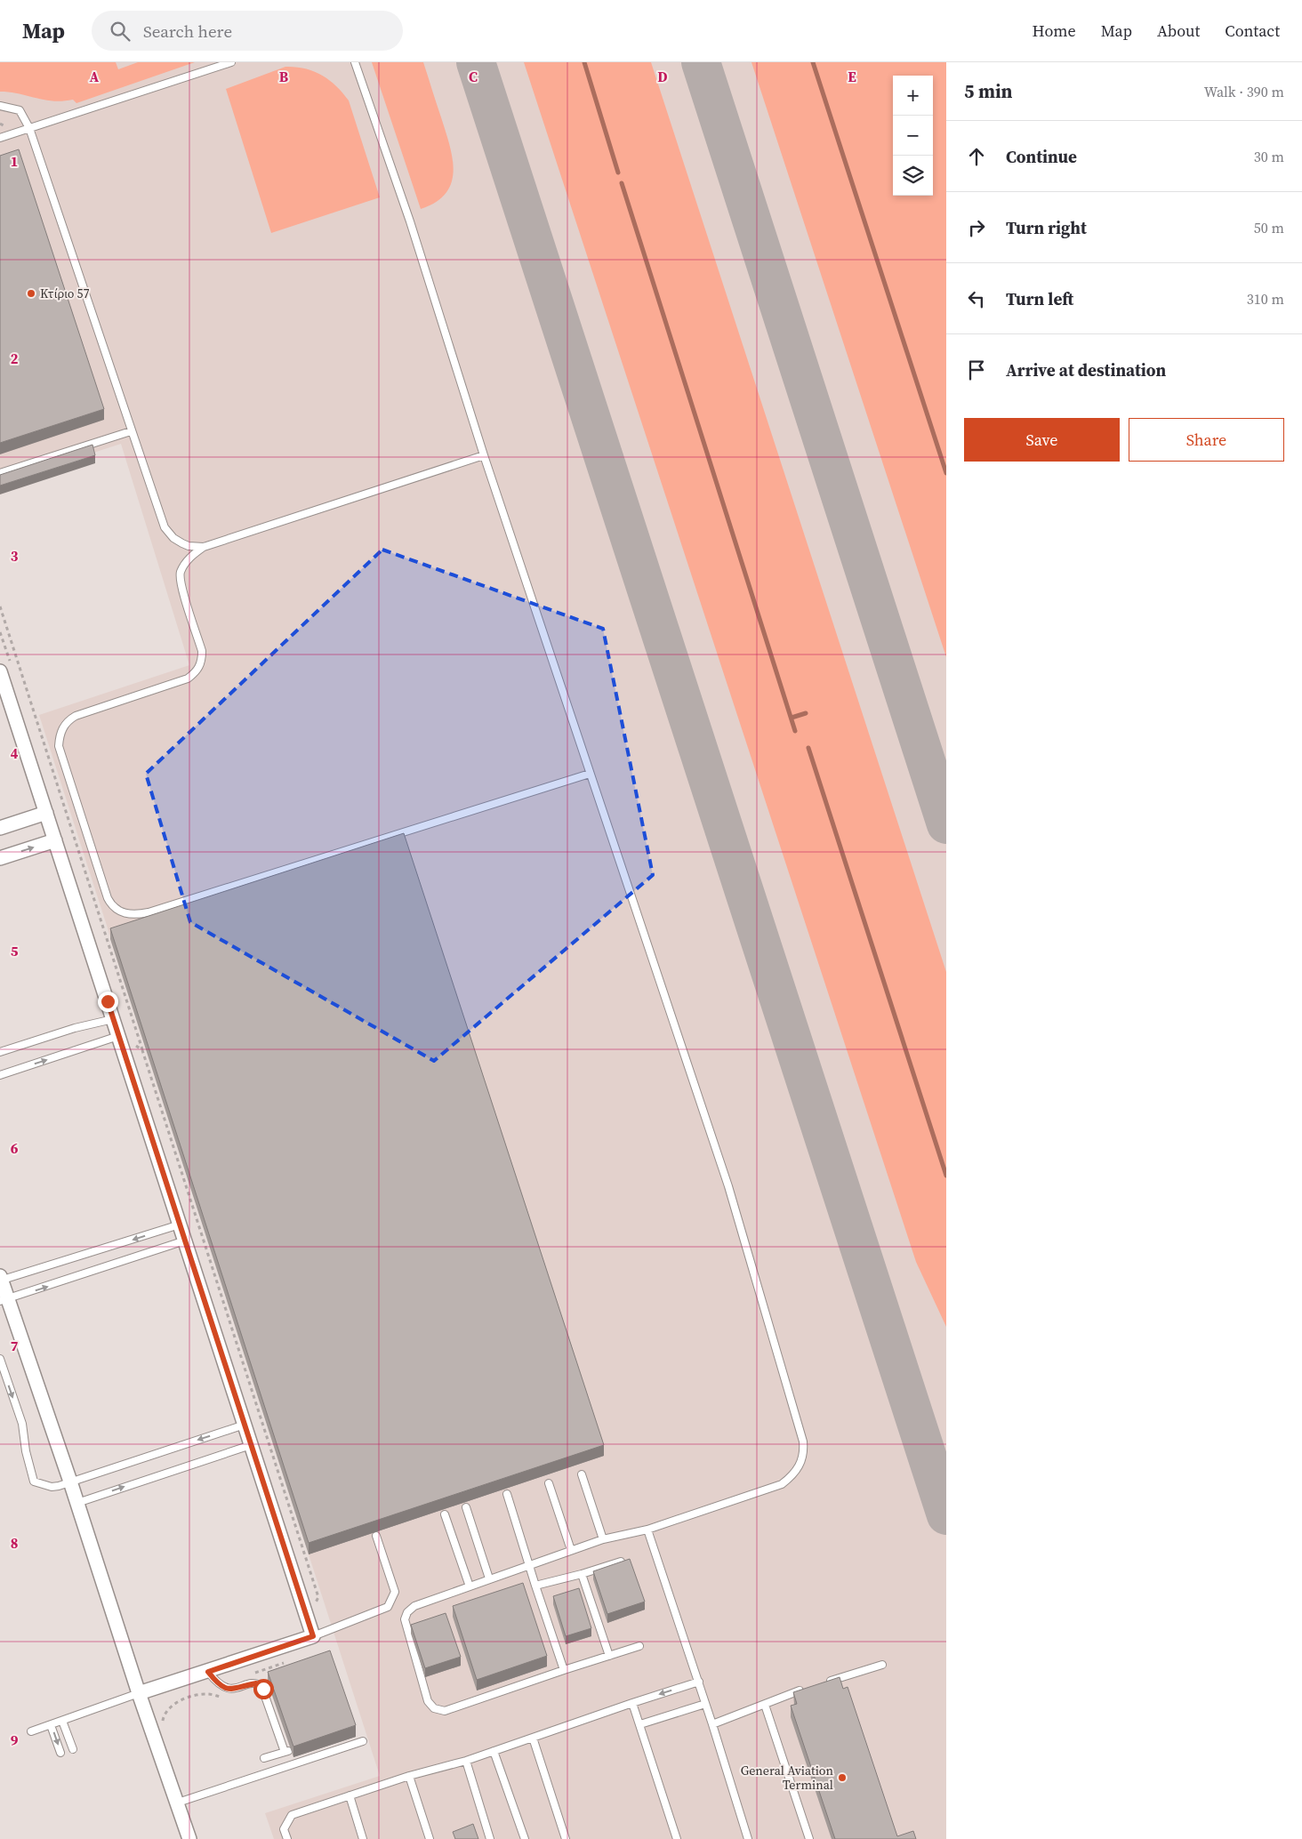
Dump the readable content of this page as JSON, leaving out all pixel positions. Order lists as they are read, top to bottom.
{
  "places": ["Κτίριο 57", "General Aviation Terminal"],
  "page": {
    "header": "Map",
    "search": "Search here",
    "nav": [
      "Home",
      "Map",
      "About",
      "Contact"
    ],
    "heading": ["5 min", "Walk · 390 m"],
    "map_buttons": ["+", "−"],
    "list": [
      ["Continue", "30 m"],
      ["Turn right", "50 m"],
      ["Turn left", "310 m"],
      "Arrive at destination"
    ],
    "buttons": ["Save", "Share"]
  },
  "grid": {
    "columns": [
      "A",
      "B",
      "C",
      "D",
      "E"
    ],
    "rows": [
      "1",
      "2",
      "3",
      "4",
      "5",
      "6",
      "7",
      "8",
      "9"
    ]
  }
}
